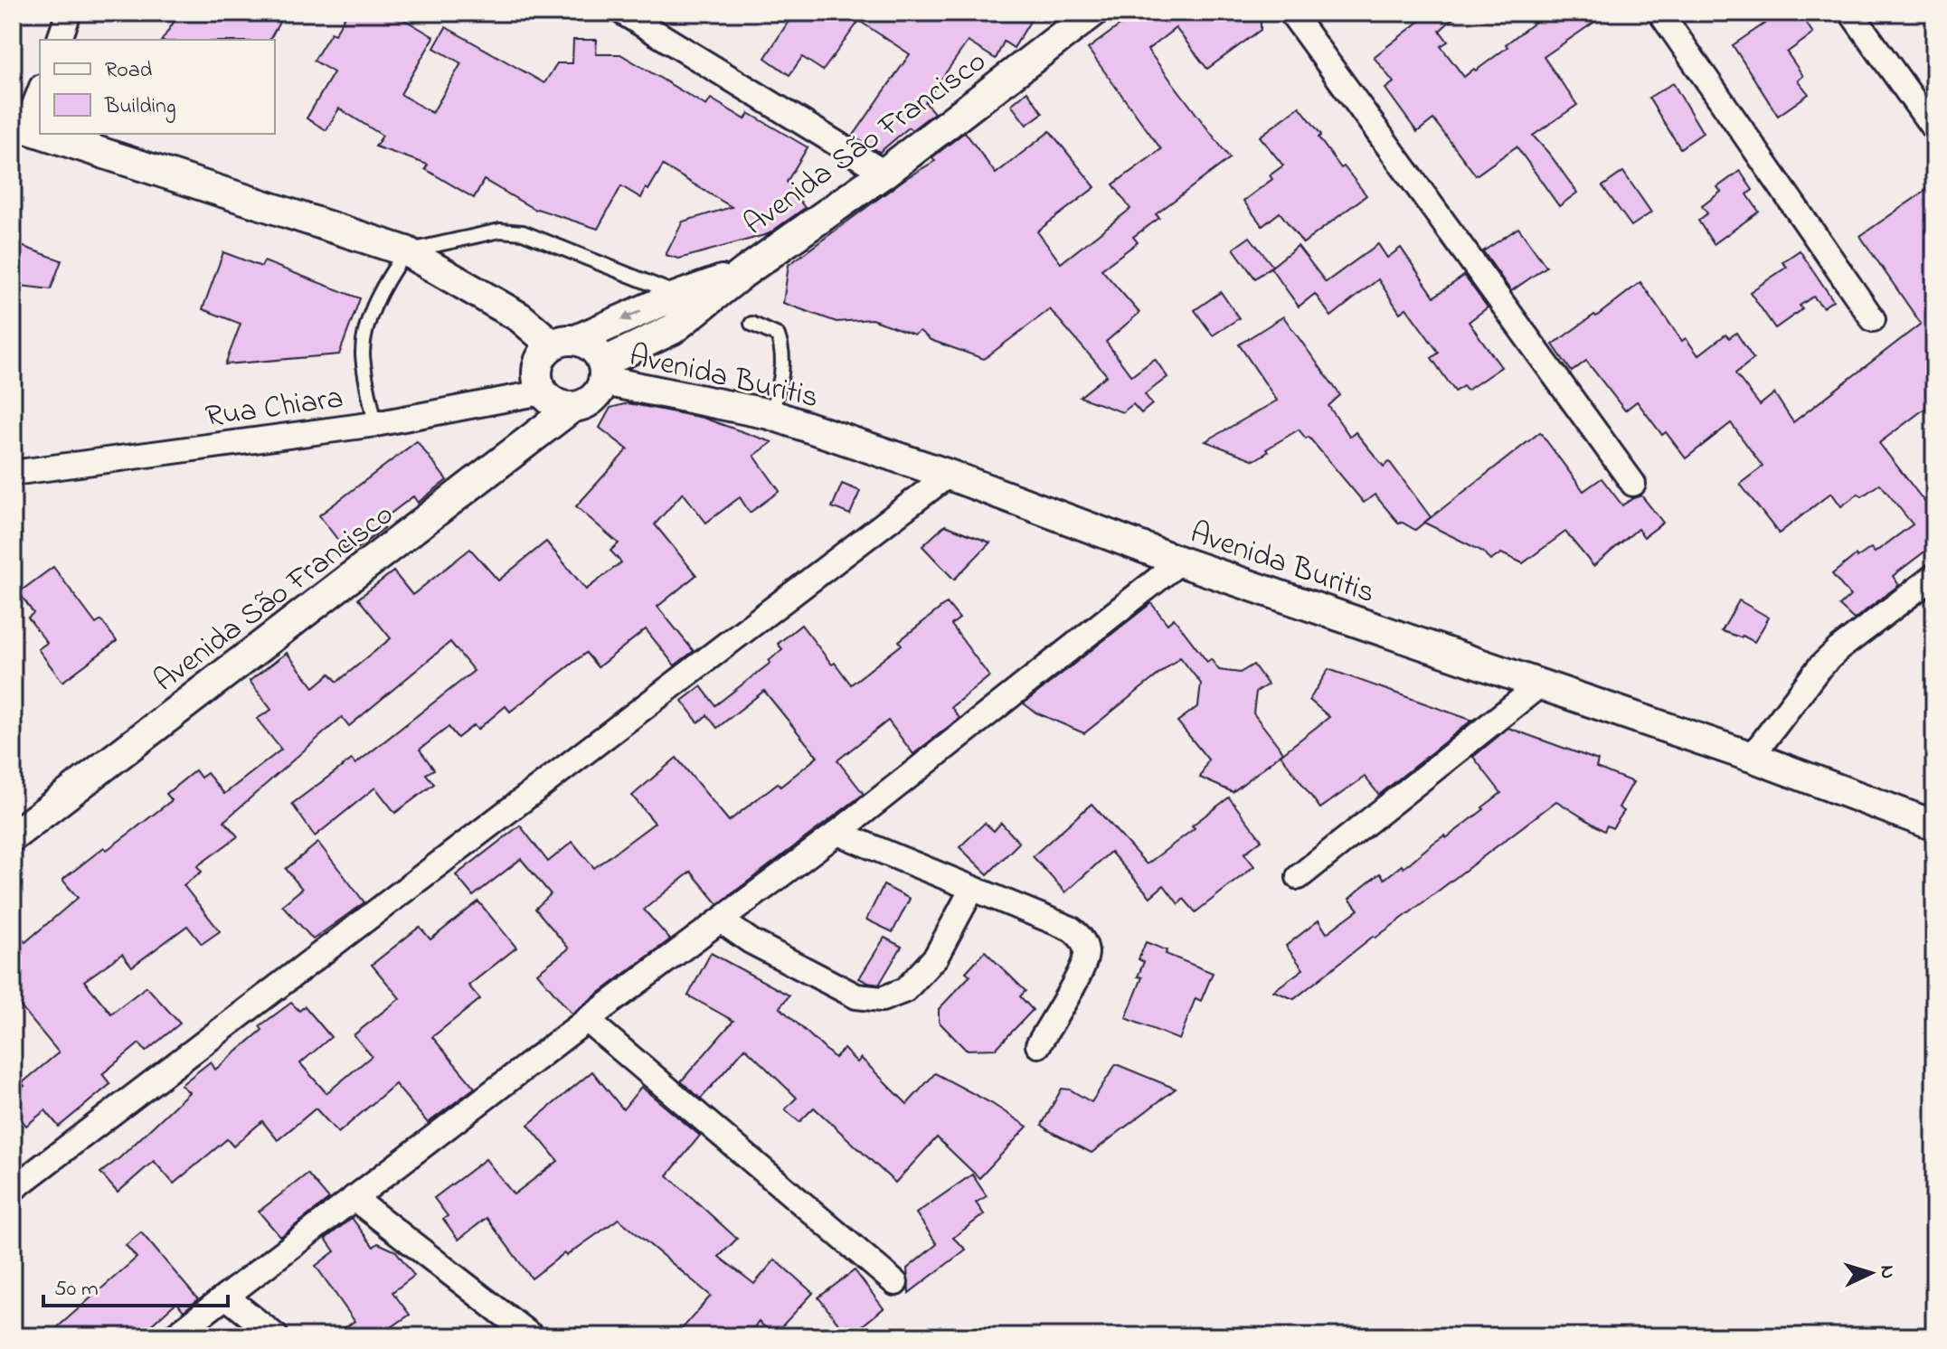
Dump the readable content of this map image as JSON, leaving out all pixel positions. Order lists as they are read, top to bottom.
{
  "streets": {
    "street": ["Avenida São Francisco", "Avenida Buritis", "Rua Chiara"]
  },
  "crossings": [
    ["Avenida São Francisco", "Avenida Buritis"],
    ["Avenida São Francisco", "Rua Chiara"],
    ["Avenida Buritis", "Rua Chiara"]
  ],
  "legend": ["Road", "Building"],
  "scale_bar": "50 m",
  "north": "right"
}
